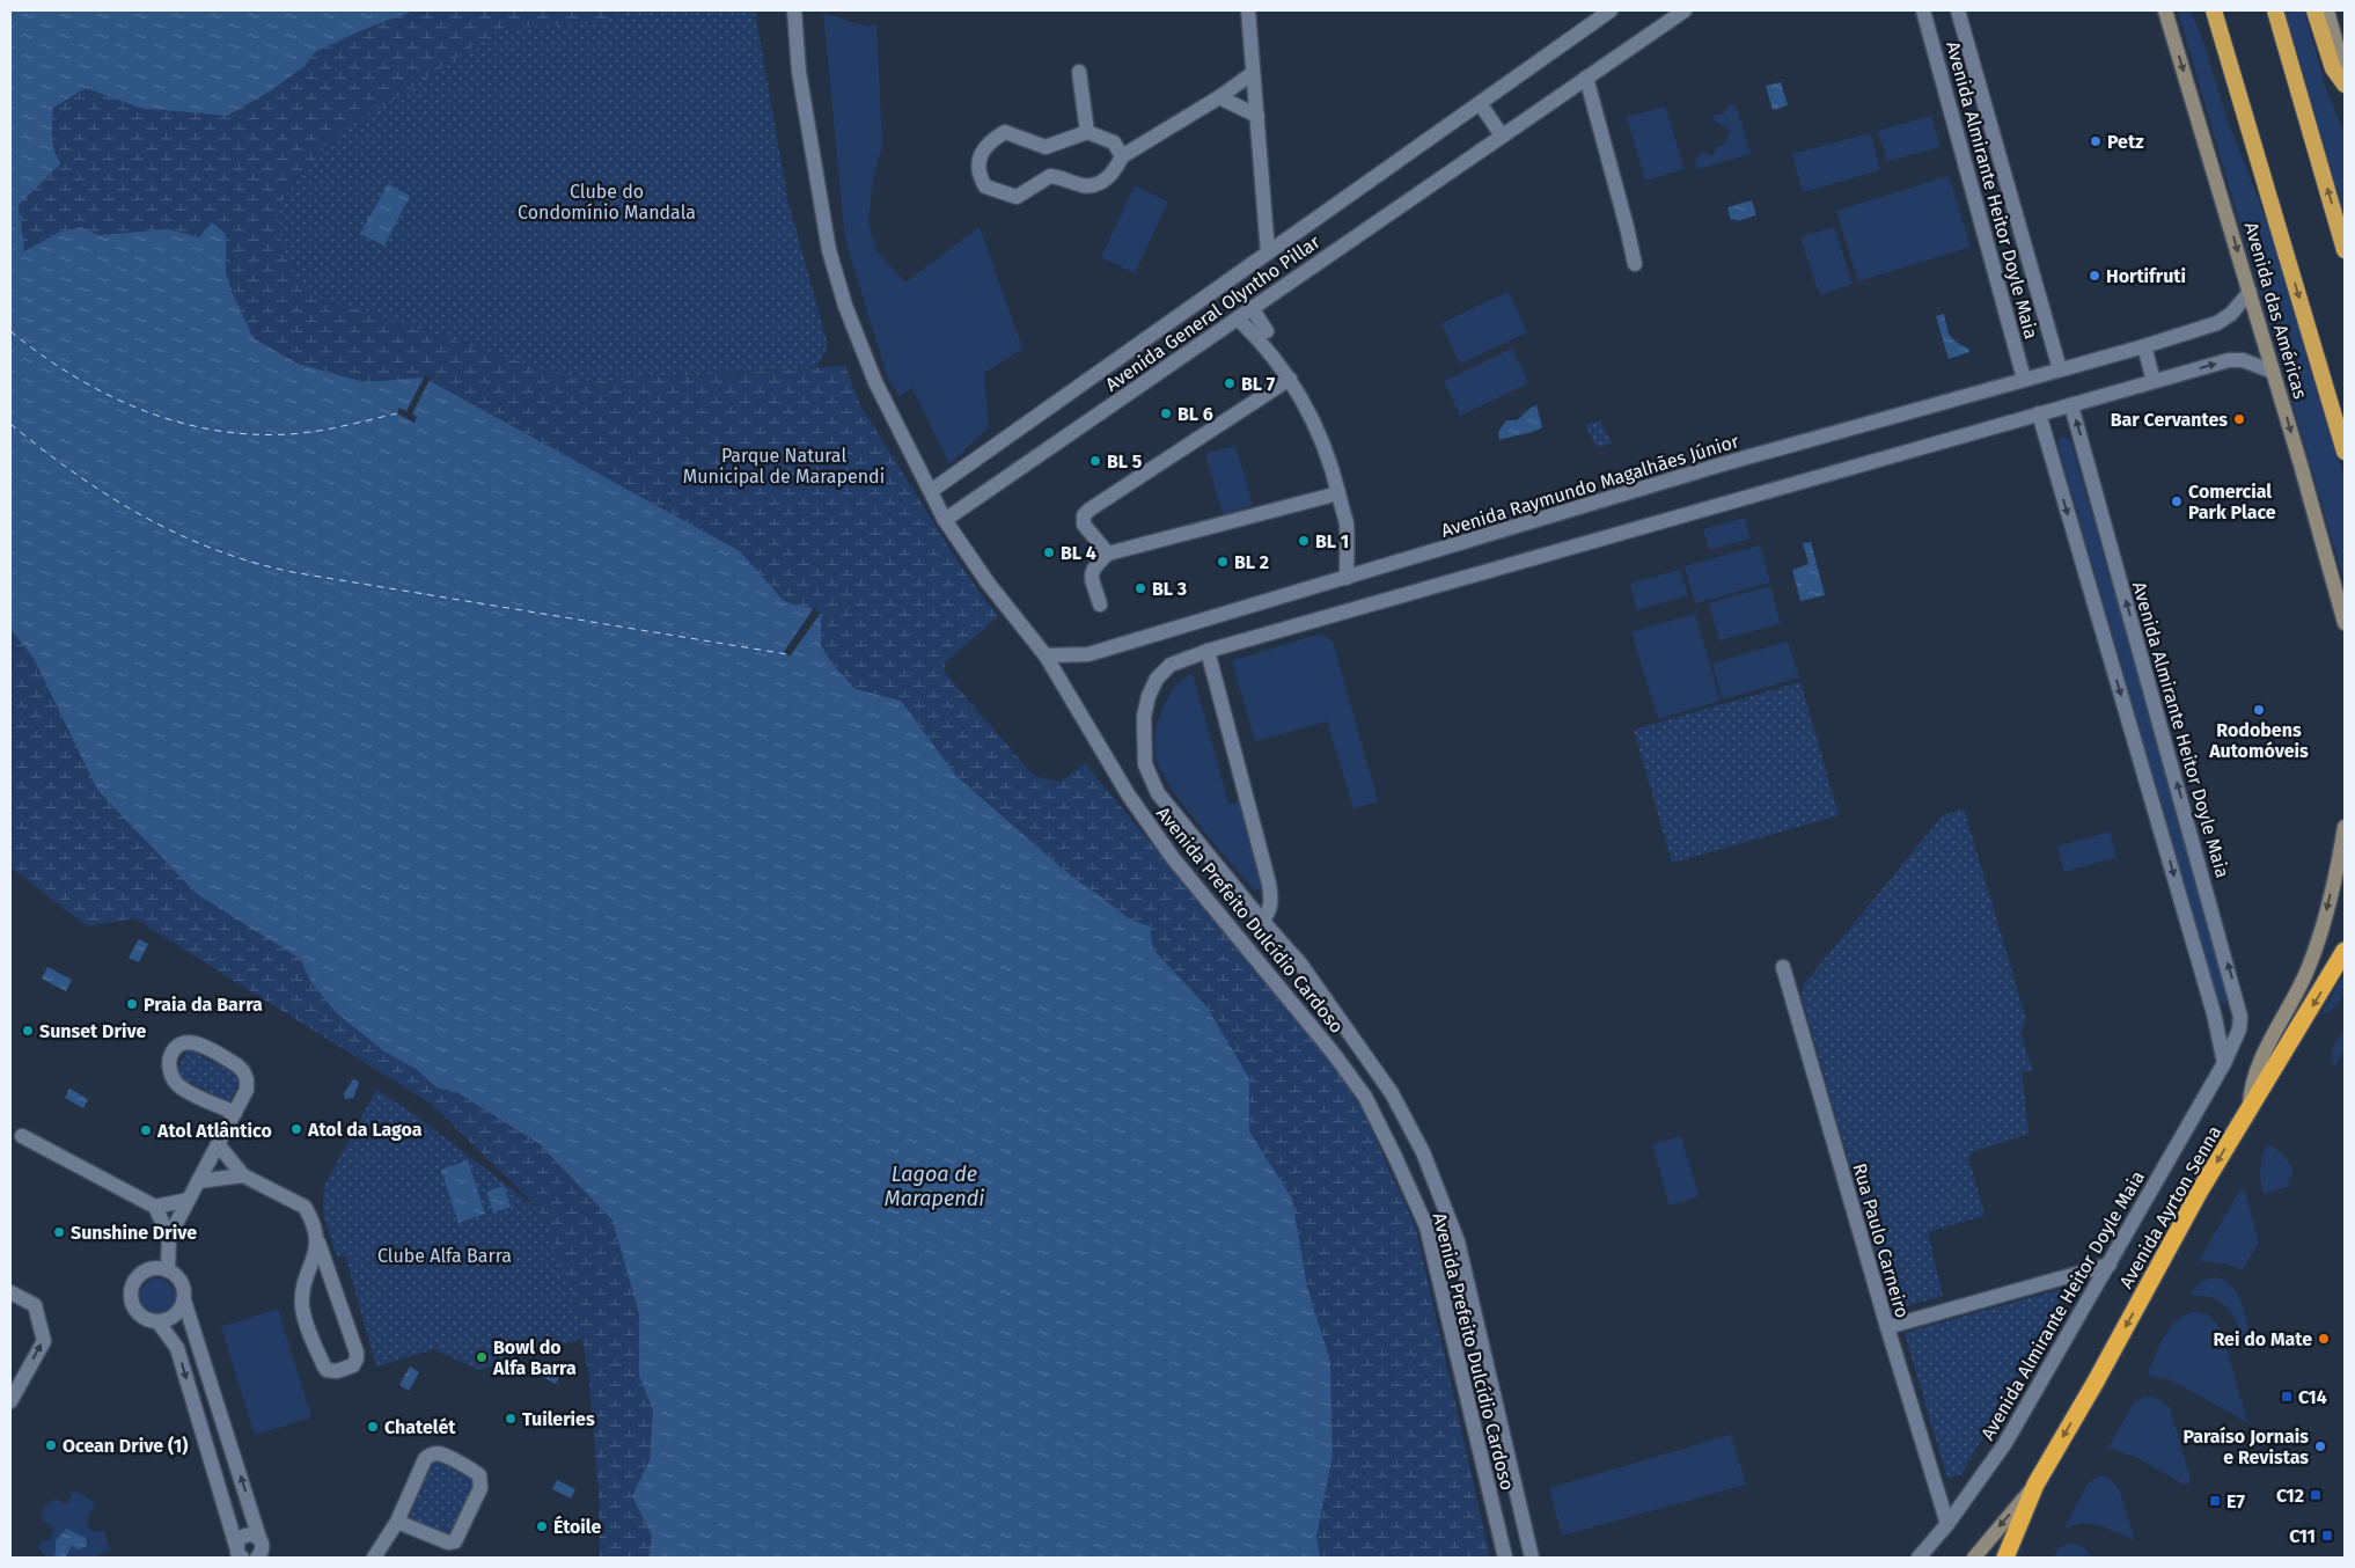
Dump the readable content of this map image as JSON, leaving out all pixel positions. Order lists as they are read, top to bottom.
{
  "streets": {
    "highway": ["Avenida das Américas", "Avenida Ayrton Senna"],
    "street": [
      "Avenida Almirante Heitor Doyle Maia",
      "Avenida General Olyntho Pillar",
      "Avenida Raymundo Magalhães Júnior",
      "Avenida Prefeito Dulcídio Cardoso",
      "Rua Paulo Carneiro"
    ]
  },
  "crossings": [
    ["Avenida Almirante Heitor Doyle Maia", "Avenida Raymundo Magalhães Júnior"],
    ["Avenida Almirante Heitor Doyle Maia", "Rua Paulo Carneiro"],
    ["Avenida das Américas", "Avenida Raymundo Magalhães Júnior"],
    ["Avenida General Olyntho Pillar", "Avenida Prefeito Dulcídio Cardoso"],
    ["Avenida Raymundo Magalhães Júnior", "Avenida Prefeito Dulcídio Cardoso"]
  ],
  "one_way": ["Avenida das Américas", "Avenida Ayrton Senna"],
  "water": ["Lagoa de Marapendi"],
  "parks": ["Clube do Condomínio Mandala", "Parque Natural Municipal de Marapendi", "Clube Alfa Barra"],
  "places": {
    "other": [
      "Petz",
      "Hortifruti",
      "BL 7",
      "BL 6",
      "Bar Cervantes",
      "BL 5",
      "Comercial Park Place",
      "BL 1",
      "BL 4",
      "BL 2",
      "BL 3",
      "Rodobens Automóveis",
      "Praia da Barra",
      "Sunset Drive",
      "Atol da Lagoa",
      "Atol Atlântico",
      "Sunshine Drive",
      "Rei do Mate",
      "Bowl do Alfa Barra",
      "Tuileries",
      "Chatelét",
      "Ocean Drive (1)",
      "Paraíso Jornais e Revistas",
      "Étoile"
    ],
    "transit": [
      "C14",
      "C12",
      "E7",
      "C11"
    ]
  }
}
